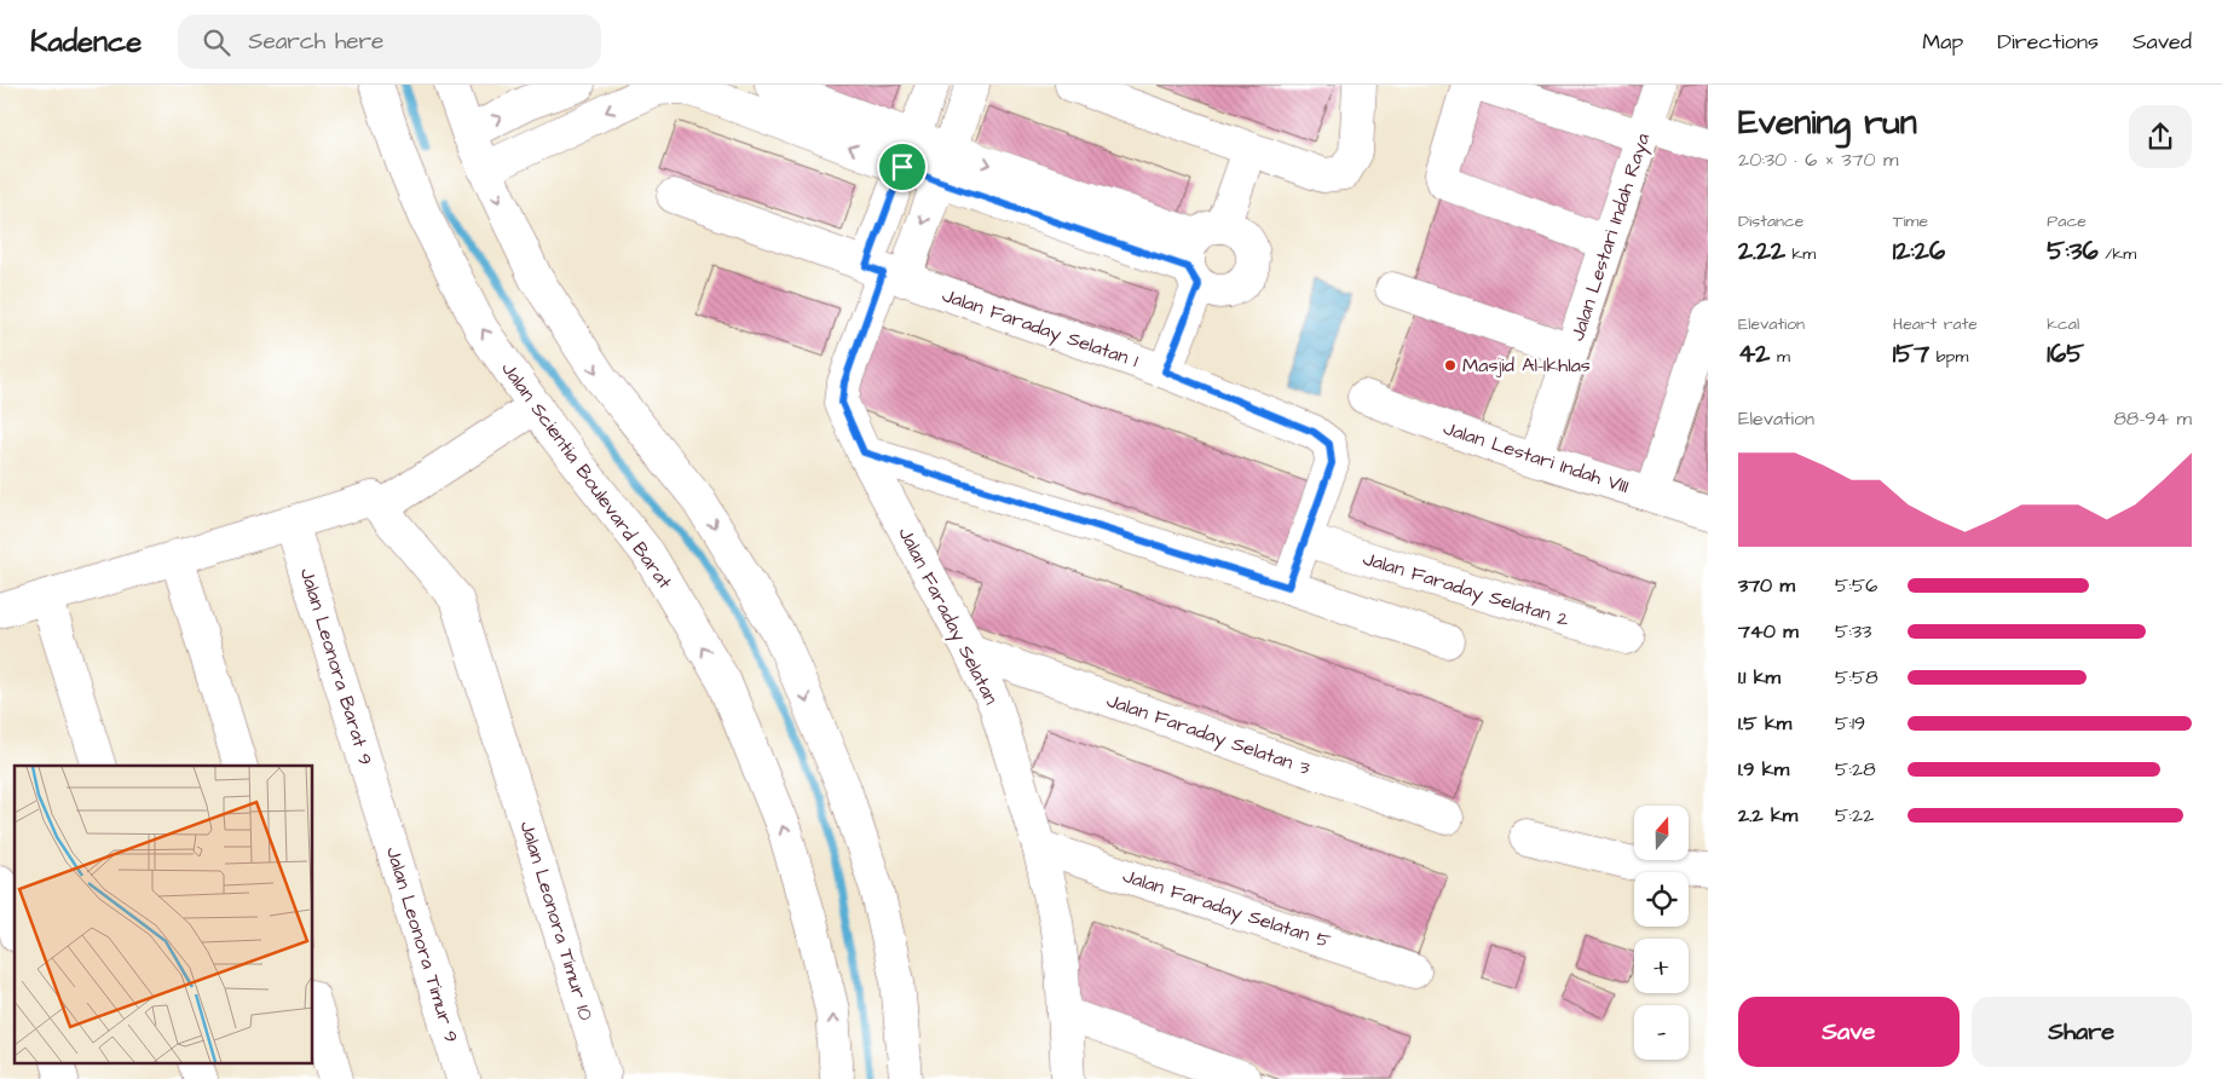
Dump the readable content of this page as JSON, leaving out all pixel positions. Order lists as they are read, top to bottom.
{
  "streets": {
    "street": [
      "Jalan Lestari Indah Raya",
      "Jalan Faraday Selatan 1",
      "Jalan Lestari Indah VIII",
      "Jalan Scientia Boulevard Barat",
      "Jalan Faraday Selatan 2",
      "Jalan Faraday Selatan",
      "Jalan Leonora Barat 9",
      "Jalan Faraday Selatan 3",
      "Jalan Faraday Selatan 5",
      "Jalan Leonora Timur 10",
      "Jalan Leonora Timur 9"
    ]
  },
  "crossings": [
    ["Jalan Lestari Indah Raya", "Jalan Lestari Indah VIII"],
    ["Jalan Faraday Selatan 1", "Jalan Faraday Selatan 2"],
    ["Jalan Faraday Selatan 1", "Jalan Faraday Selatan"],
    ["Jalan Faraday Selatan", "Jalan Faraday Selatan 3"],
    ["Jalan Faraday Selatan", "Jalan Faraday Selatan 5"],
    ["Jalan Leonora Barat 9", "Jalan Leonora Timur 9"]
  ],
  "places": ["Masjid Al-Ikhlas"],
  "north": "top",
  "page": {
    "header": "Kadence",
    "search": "Search here",
    "nav": ["Map", "Directions", "Saved"],
    "heading": ["Evening run", "20:30 · 6 × 370 m"],
    "stats": [
      ["Distance", "2.22 km"],
      ["Time", "12:26"],
      ["Pace", "5:36 /km"],
      ["Elevation", "42 m"],
      ["Heart rate", "157 bpm"],
      ["kcal", "165"]
    ],
    "chart": ["Elevation", "88–94 m"],
    "list": [
      {
        "name": "370 m",
        "note": "5:56"
      },
      {
        "name": "740 m",
        "note": "5:33"
      },
      {
        "name": "1.1 km",
        "note": "5:58"
      },
      {
        "name": "1.5 km",
        "note": "5:19"
      },
      {
        "name": "1.9 km",
        "note": "5:28"
      },
      {
        "name": "2.2 km",
        "note": "5:22"
      }
    ],
    "map_buttons": ["+", "−"],
    "buttons": ["Save", "Share"]
  }
}
